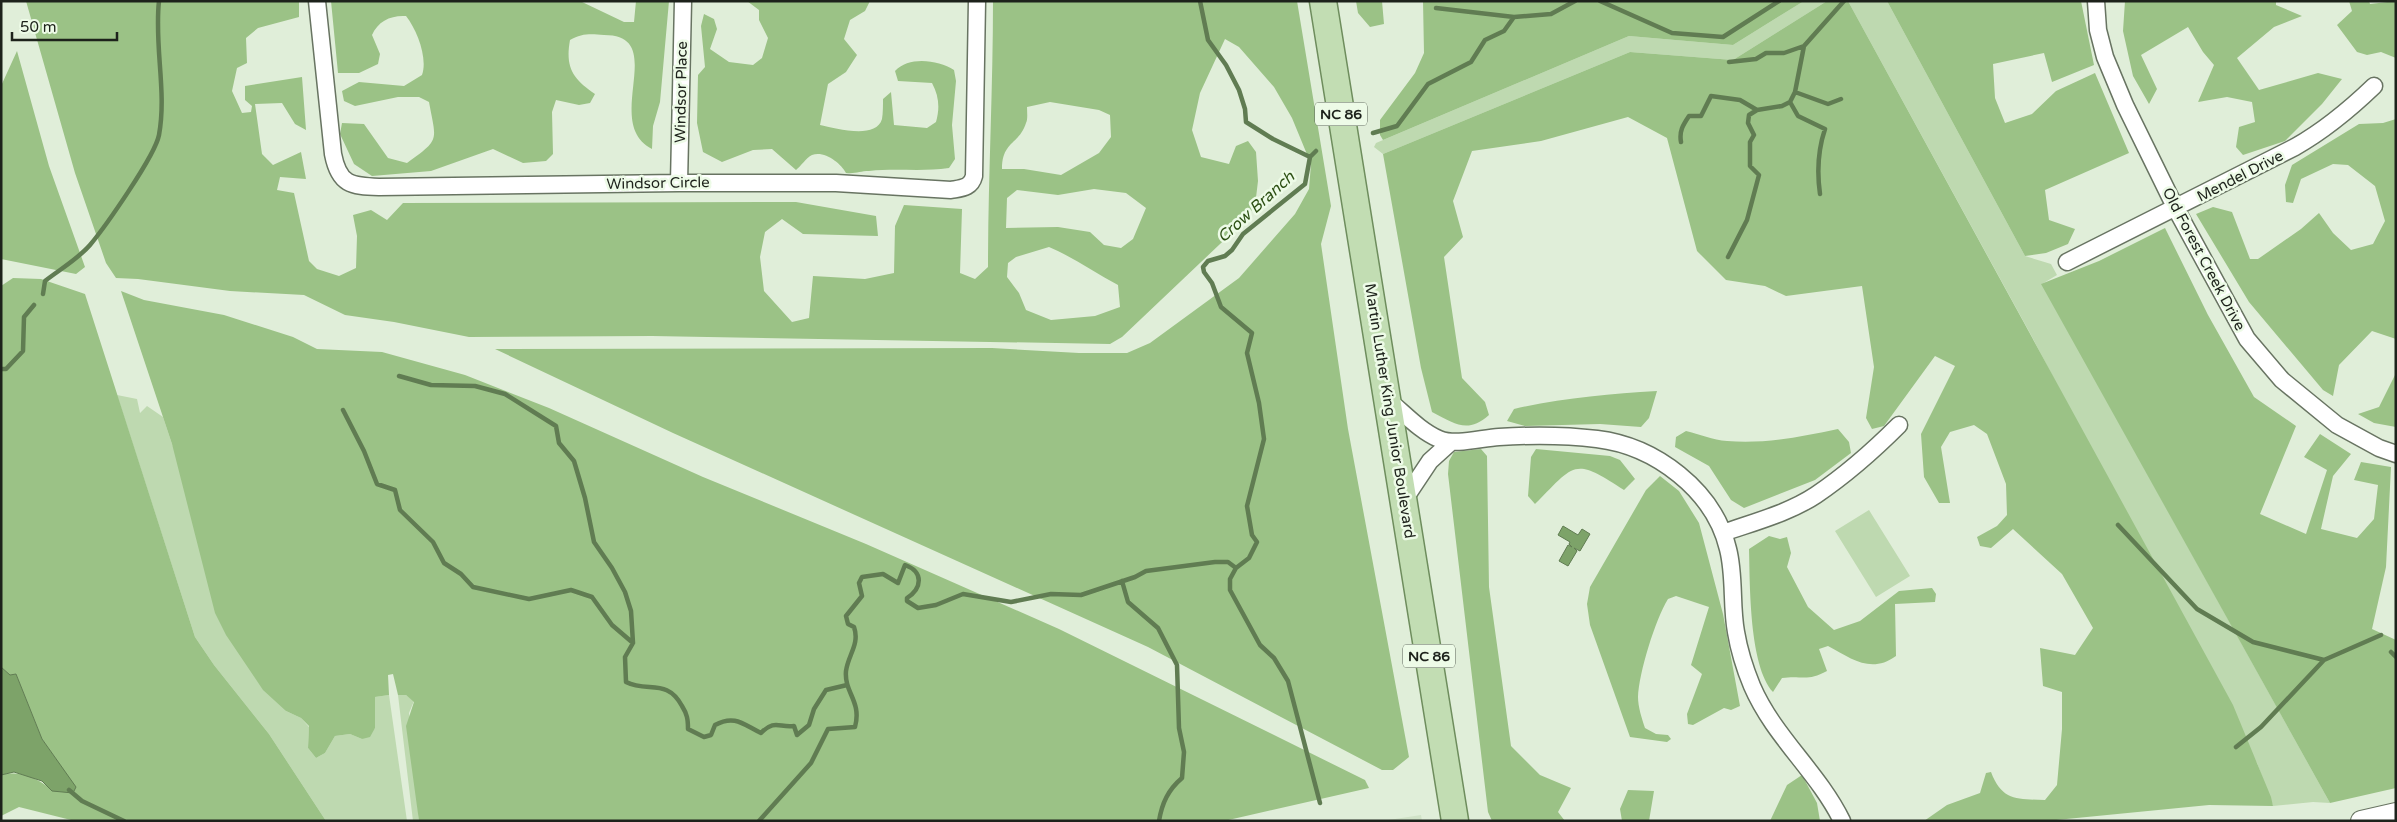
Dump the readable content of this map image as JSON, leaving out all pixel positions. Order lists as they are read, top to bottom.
{
  "streets": {
    "main road": ["NC 86", "Martin Luther King Junior Boulevard"],
    "street": [
      "Windsor Place",
      "Mendel Drive",
      "Windsor Circle",
      "Old Forest Creek Drive"
    ]
  },
  "crossings": [
    ["Windsor Place", "Windsor Circle"],
    ["Mendel Drive", "Old Forest Creek Drive"]
  ],
  "water": ["Crow Branch"],
  "scale_bar": "50 m"
}
